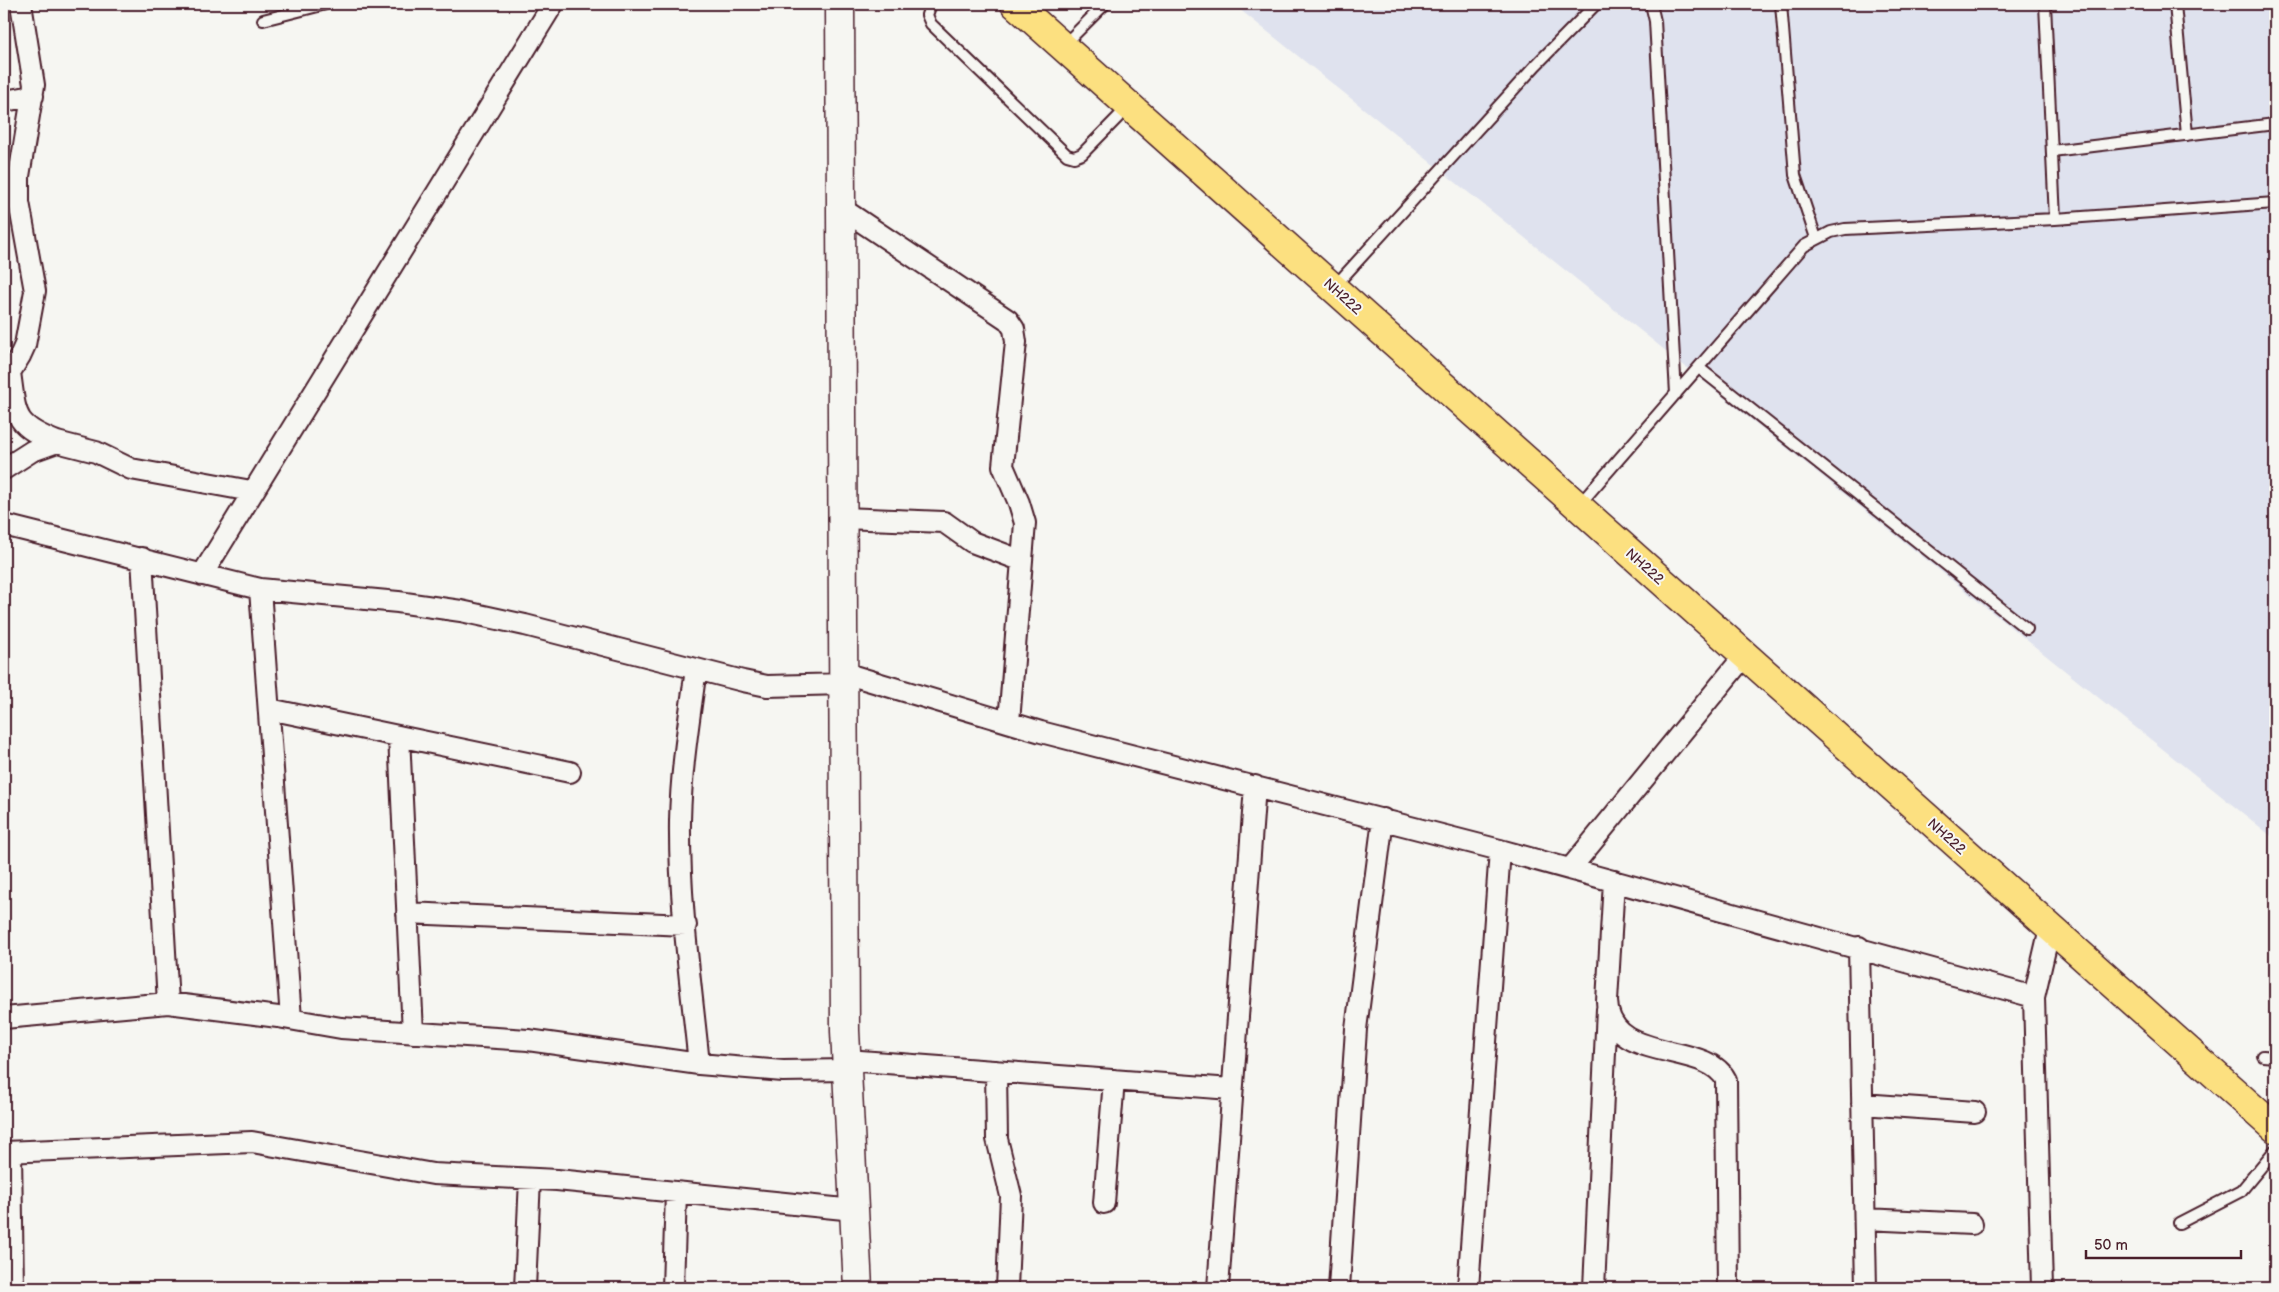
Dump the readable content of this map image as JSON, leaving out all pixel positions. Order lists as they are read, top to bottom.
{
  "streets": {
    "main road": ["NH222"]
  },
  "scale_bar": "50 m"
}
